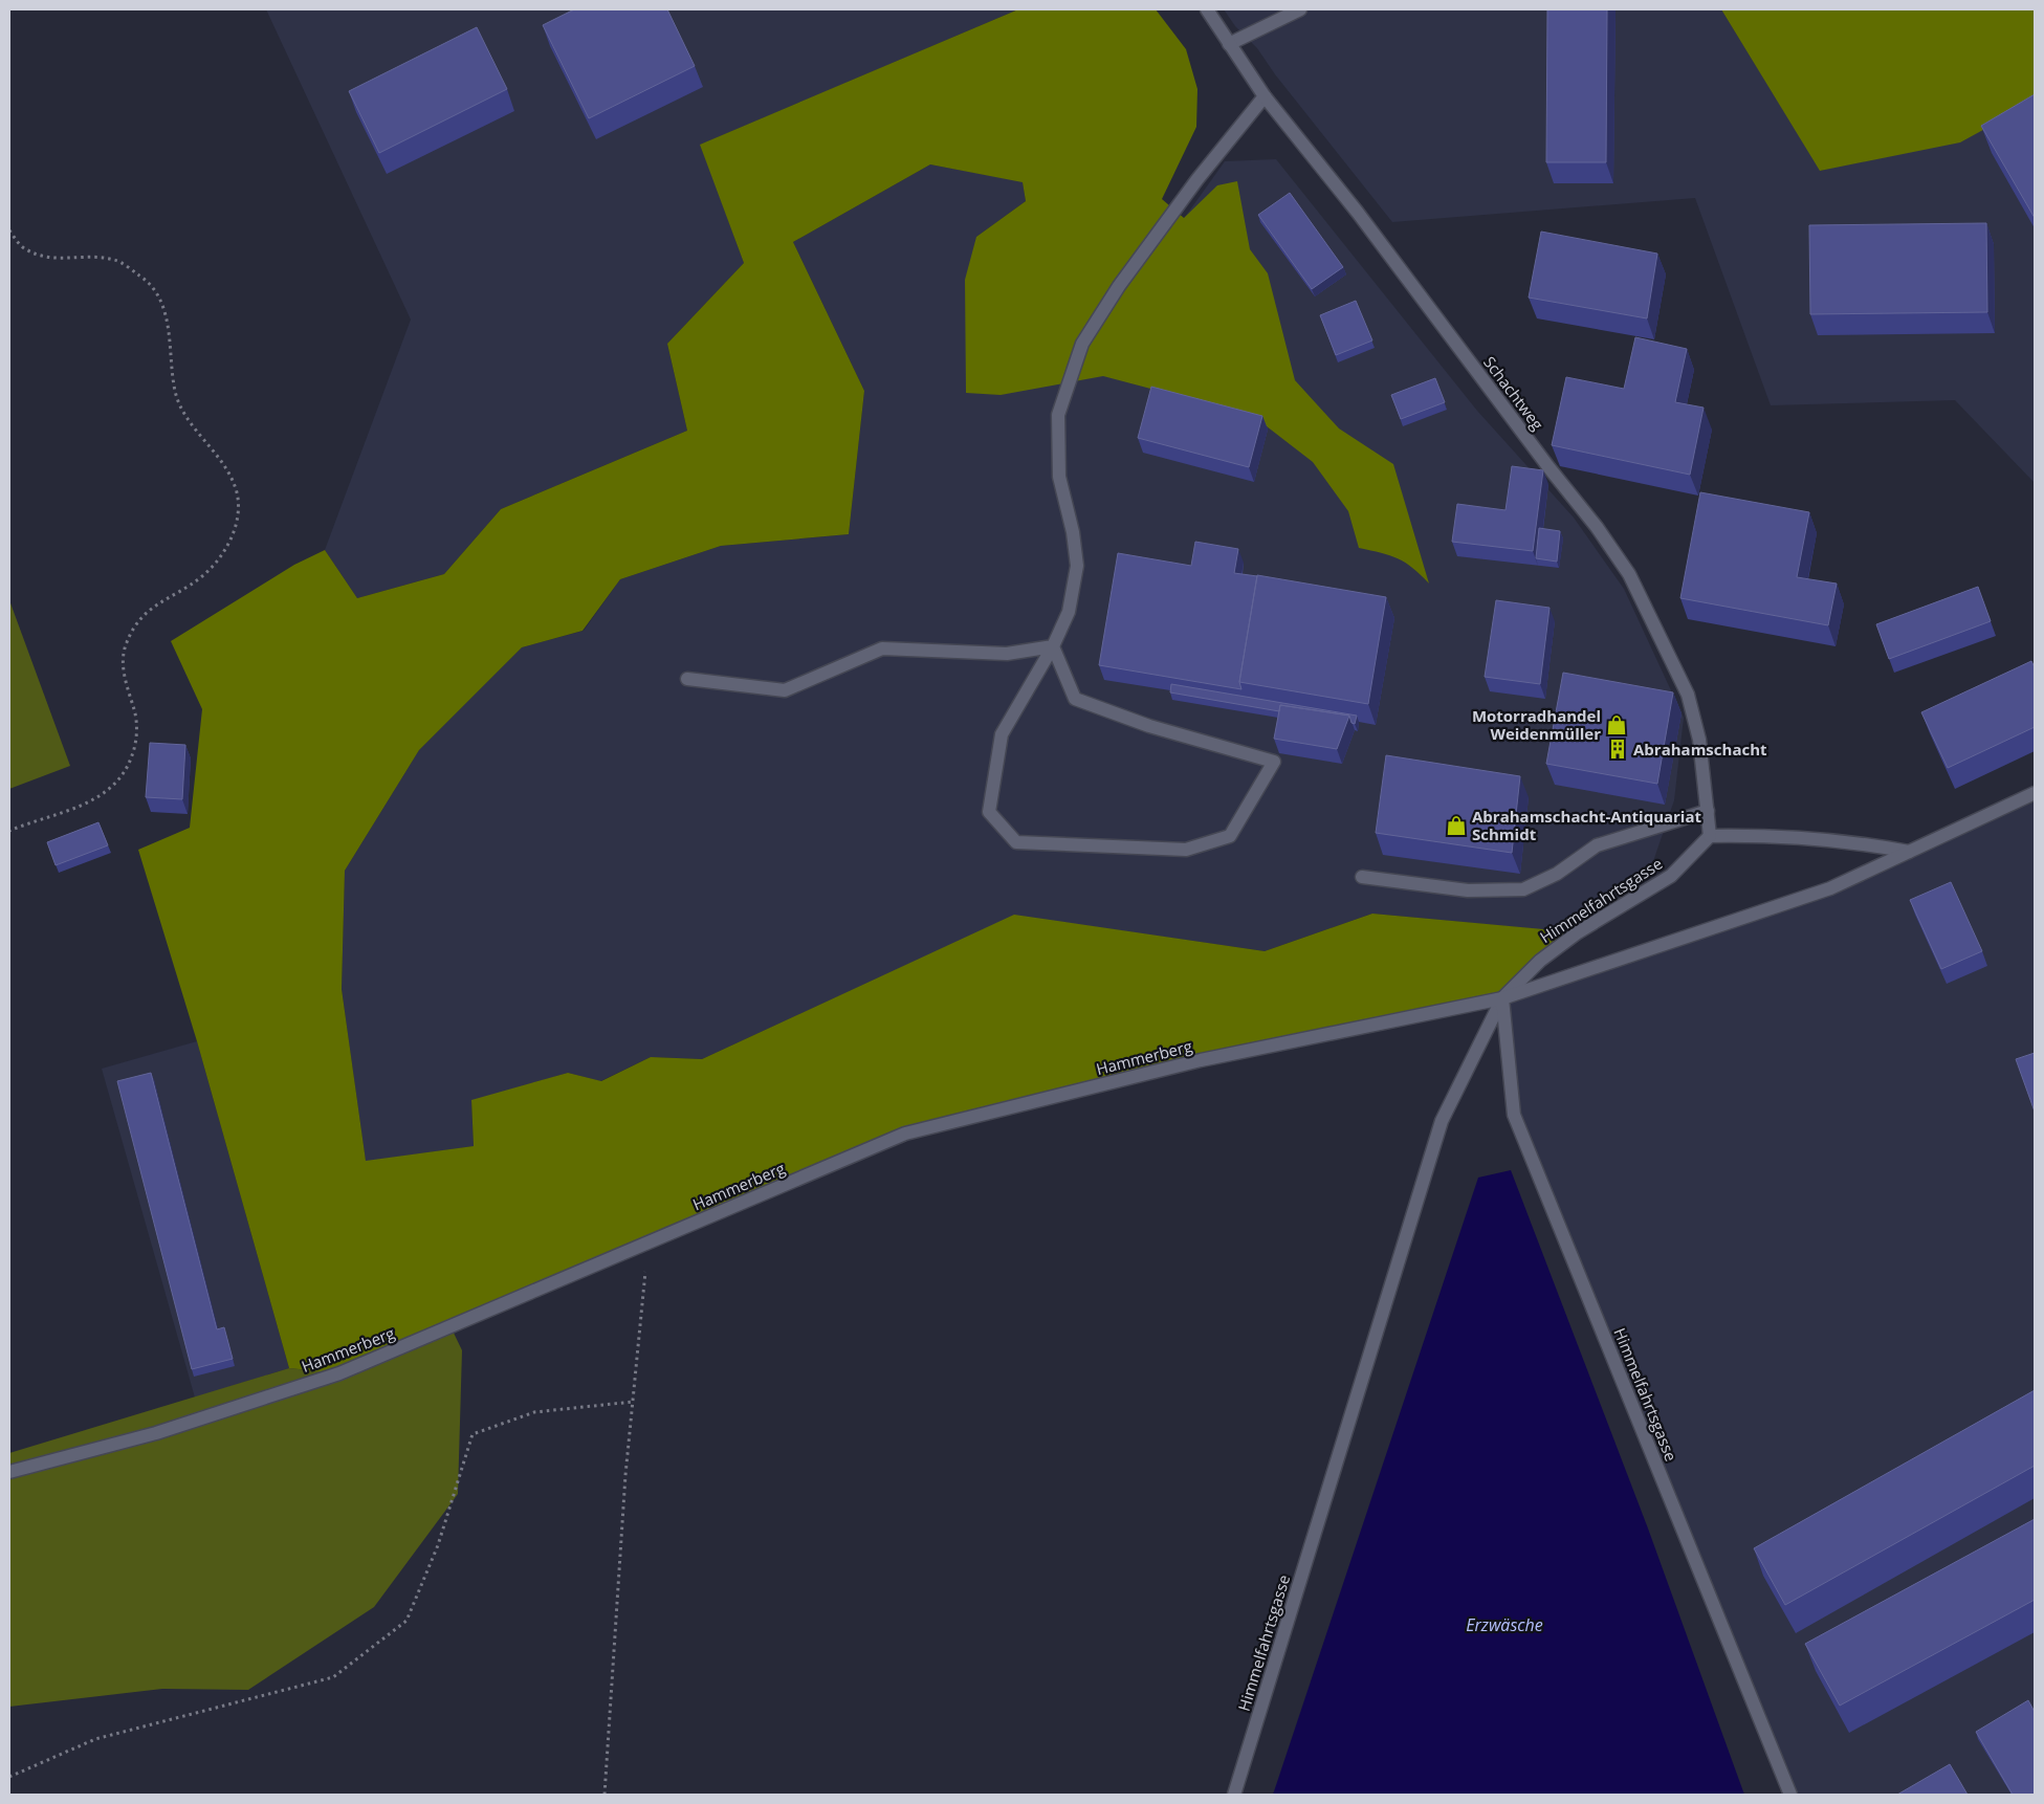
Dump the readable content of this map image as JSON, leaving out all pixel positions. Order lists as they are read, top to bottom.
{
  "streets": {
    "street": ["Schachtweg", "Himmelfahrtsgasse", "Hammerberg"]
  },
  "crossings": [
    ["Schachtweg", "Himmelfahrtsgasse"],
    ["Himmelfahrtsgasse", "Hammerberg"]
  ],
  "water": ["Erzwäsche"],
  "places": {
    "shop": ["Motorradhandel Weidenmüller", "Abrahamschacht-Antiquariat Schmidt"],
    "building": ["Abrahamschacht"]
  }
}
